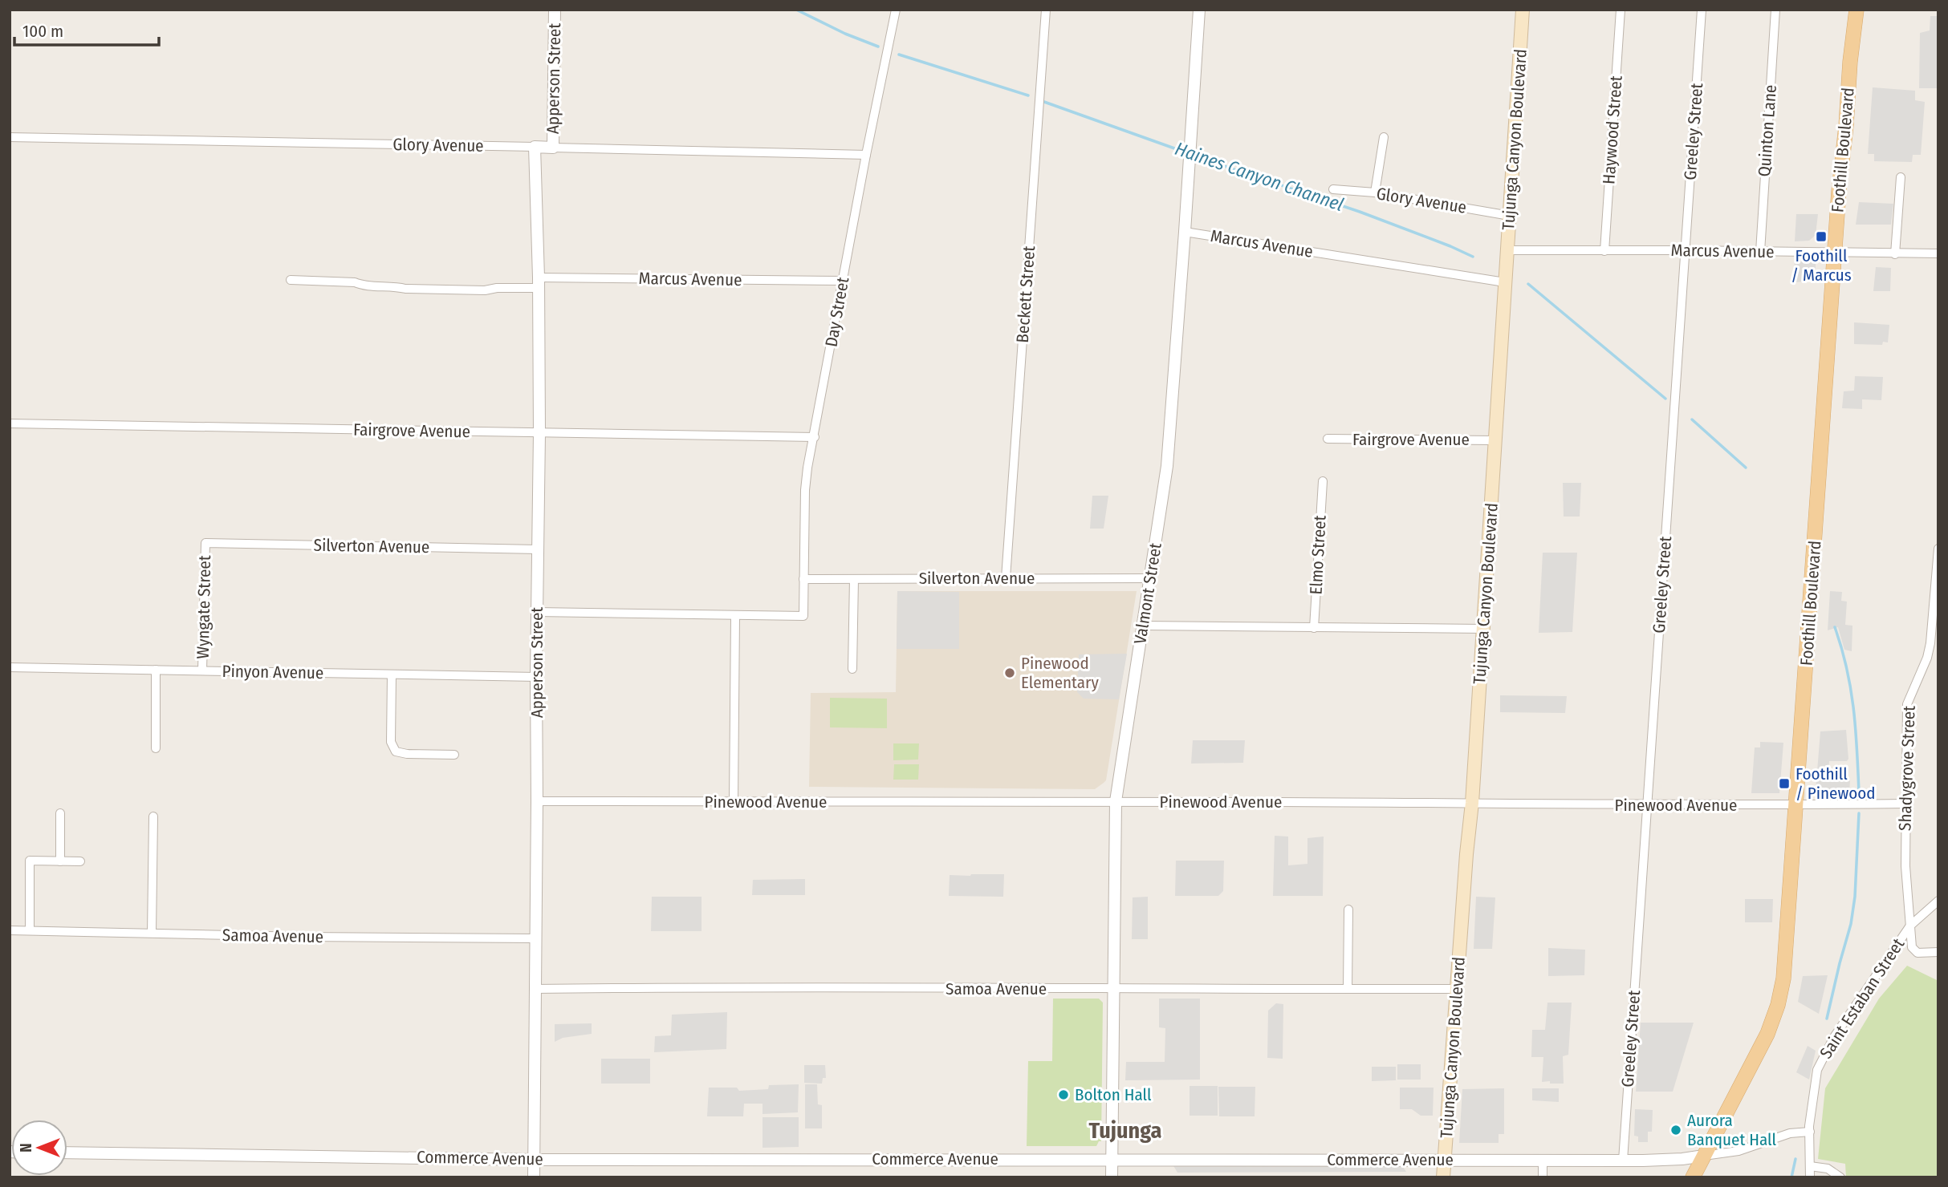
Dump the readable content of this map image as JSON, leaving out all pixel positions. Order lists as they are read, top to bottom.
{
  "streets": {
    "main road": ["Tujunga Canyon Boulevard", "Foothill Boulevard"],
    "street": [
      "Apperson Street",
      "Haywood Street",
      "Quinton Lane",
      "Greeley Street",
      "Glory Avenue",
      "Marcus Avenue",
      "Beckett Street",
      "Day Street",
      "Fairgrove Avenue",
      "Silverton Avenue",
      "Elmo Street",
      "Valmont Street",
      "Wyngate Street",
      "Pinyon Avenue",
      "Shadygrove Street",
      "Pinewood Avenue",
      "Samoa Avenue",
      "Saint Estaban Street",
      "Commerce Avenue"
    ]
  },
  "crossings": [
    ["Apperson Street", "Glory Avenue"],
    ["Apperson Street", "Marcus Avenue"],
    ["Apperson Street", "Fairgrove Avenue"],
    ["Apperson Street", "Silverton Avenue"],
    ["Apperson Street", "Pinyon Avenue"],
    ["Apperson Street", "Pinewood Avenue"],
    ["Apperson Street", "Samoa Avenue"],
    ["Apperson Street", "Commerce Avenue"],
    ["Haywood Street", "Marcus Avenue"],
    ["Quinton Lane", "Marcus Avenue"],
    ["Greeley Street", "Marcus Avenue"],
    ["Greeley Street", "Pinewood Avenue"],
    ["Greeley Street", "Commerce Avenue"],
    ["Tujunga Canyon Boulevard", "Glory Avenue"],
    ["Tujunga Canyon Boulevard", "Marcus Avenue"],
    ["Tujunga Canyon Boulevard", "Fairgrove Avenue"],
    ["Tujunga Canyon Boulevard", "Pinewood Avenue"],
    ["Tujunga Canyon Boulevard", "Samoa Avenue"],
    ["Tujunga Canyon Boulevard", "Commerce Avenue"],
    ["Glory Avenue", "Day Street"],
    ["Foothill Boulevard", "Marcus Avenue"],
    ["Foothill Boulevard", "Pinewood Avenue"],
    ["Foothill Boulevard", "Commerce Avenue"],
    ["Marcus Avenue", "Day Street"],
    ["Marcus Avenue", "Valmont Street"],
    ["Beckett Street", "Silverton Avenue"],
    ["Day Street", "Fairgrove Avenue"],
    ["Day Street", "Silverton Avenue"],
    ["Silverton Avenue", "Valmont Street"],
    ["Silverton Avenue", "Wyngate Street"],
    ["Valmont Street", "Pinewood Avenue"],
    ["Valmont Street", "Samoa Avenue"],
    ["Valmont Street", "Commerce Avenue"],
    ["Wyngate Street", "Pinyon Avenue"],
    ["Shadygrove Street", "Pinewood Avenue"],
    ["Shadygrove Street", "Saint Estaban Street"],
    ["Saint Estaban Street", "Commerce Avenue"]
  ],
  "districts": ["Tujunga"],
  "water": ["Haines Canyon Channel"],
  "places": {
    "transit": ["Foothill / Marcus", "Foothill / Pinewood"],
    "other": ["Pinewood Elementary", "Bolton Hall", "Aurora Banquet Hall"]
  },
  "scale_bar": "100 m",
  "north": "left"
}
